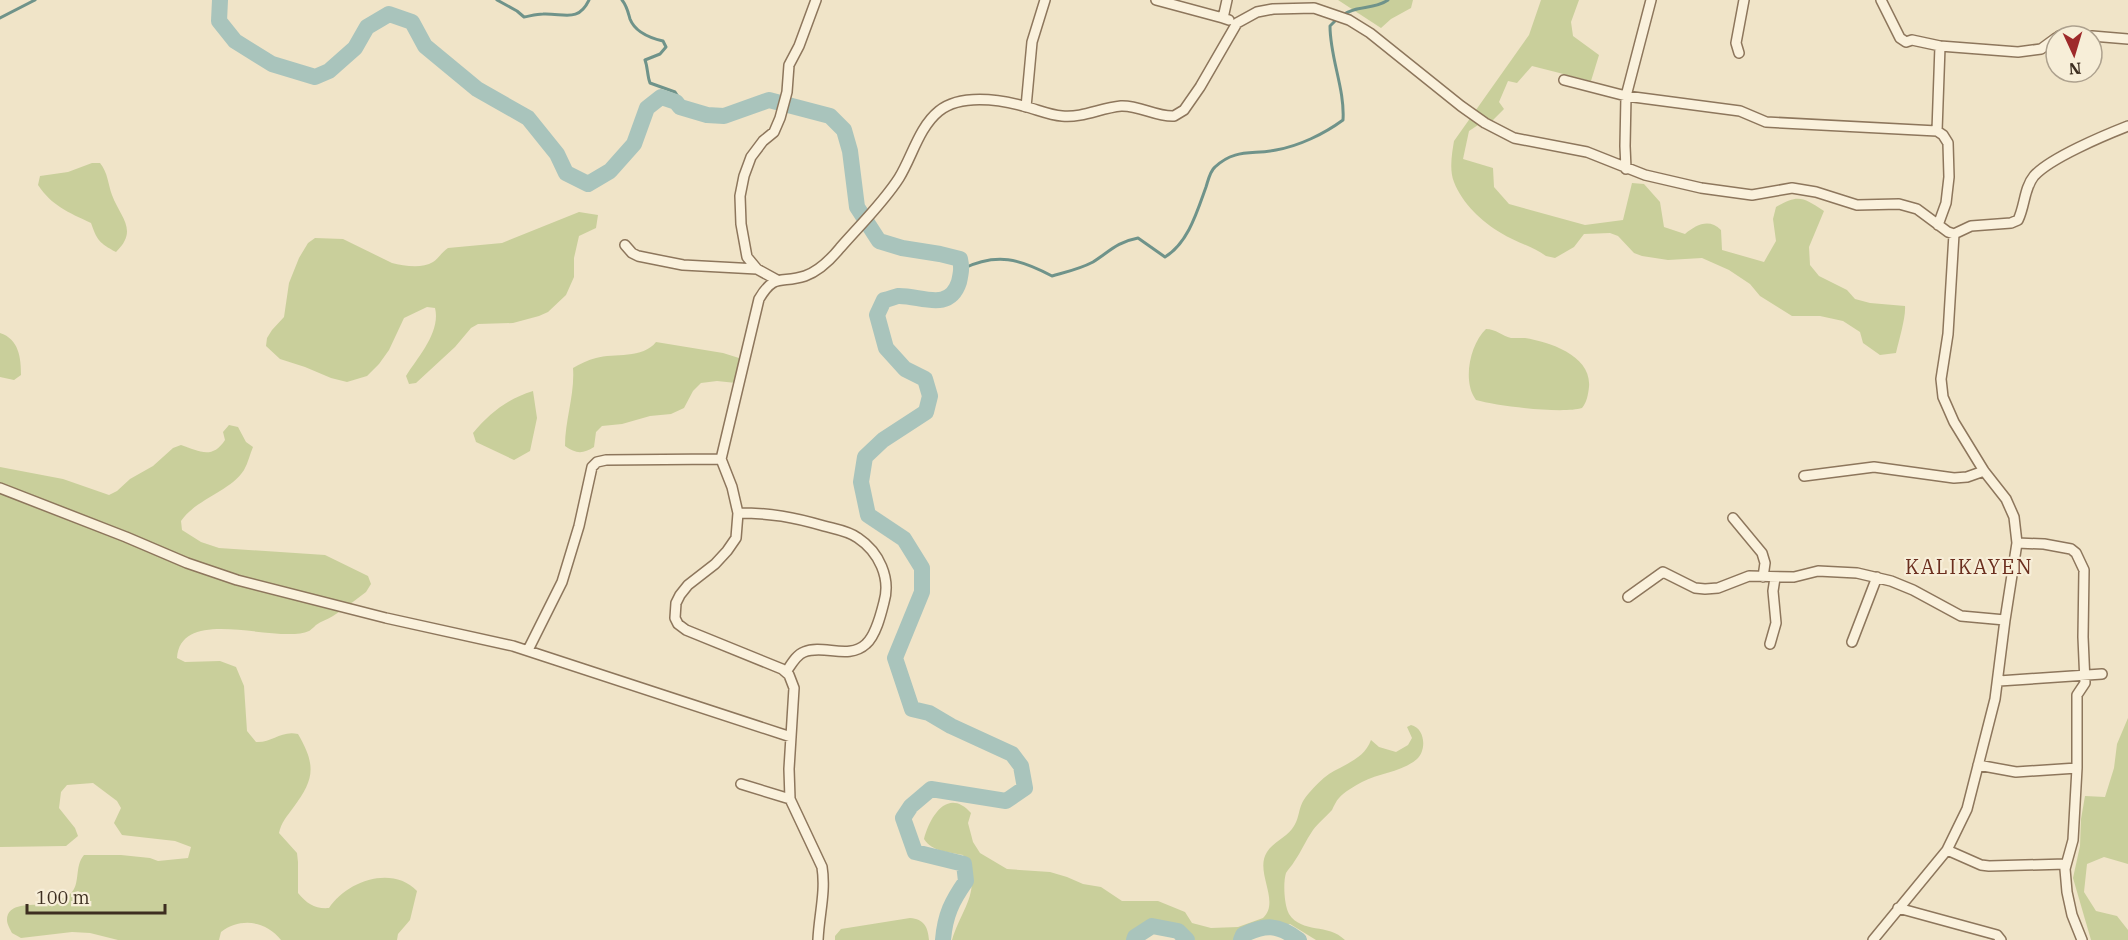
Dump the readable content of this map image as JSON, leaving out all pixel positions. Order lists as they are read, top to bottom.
{
  "districts": ["KALIKAYEN"],
  "scale_bar": "100 m",
  "north": "bottom"
}
